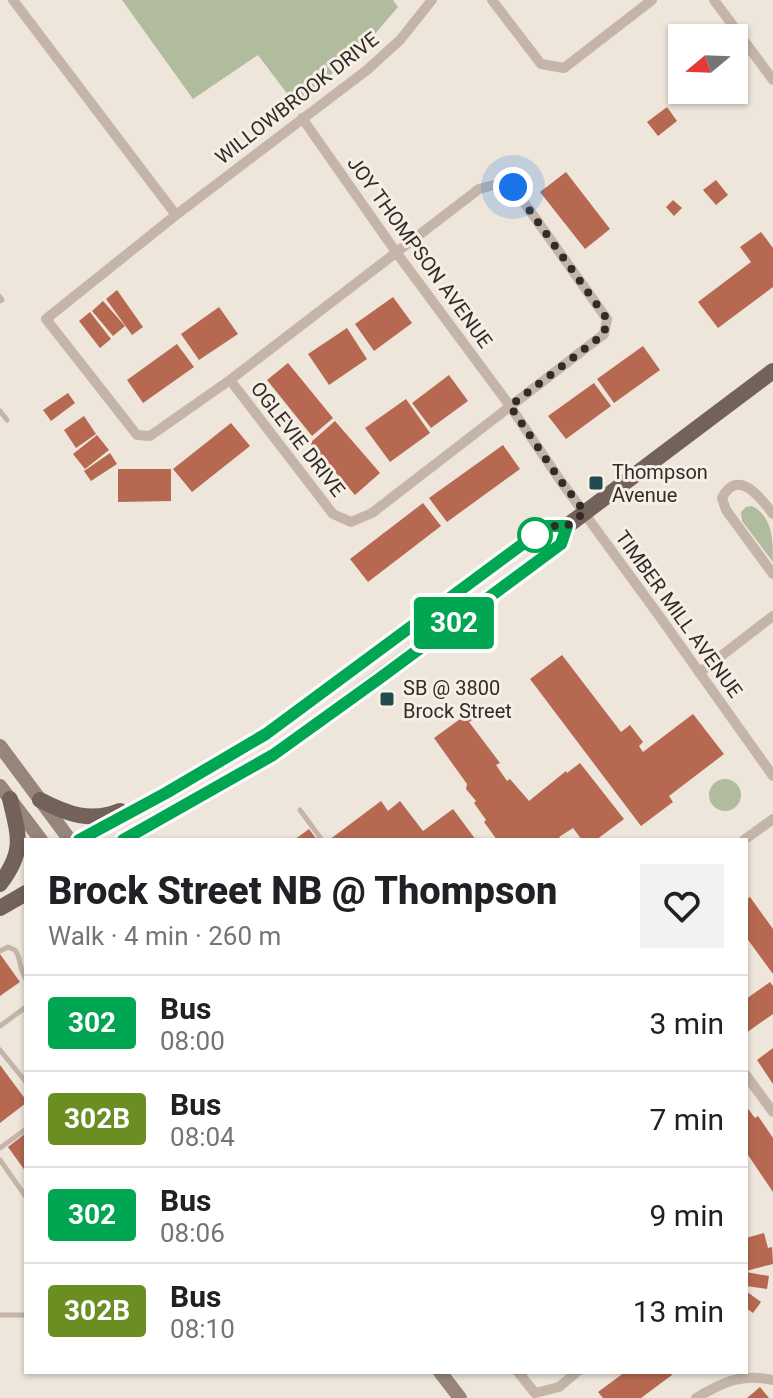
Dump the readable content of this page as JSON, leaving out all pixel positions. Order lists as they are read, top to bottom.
{
  "streets": {
    "street": [
      "WILLOWBROOK DRIVE",
      "JOY THOMPSON AVENUE",
      "OGLEVIE DRIVE",
      "TIMBER MILL AVENUE"
    ]
  },
  "crossings": [
    ["WILLOWBROOK DRIVE", "JOY THOMPSON AVENUE"],
    ["WILLOWBROOK DRIVE", "OGLEVIE DRIVE"],
    ["JOY THOMPSON AVENUE", "OGLEVIE DRIVE"]
  ],
  "places": {
    "transit": ["Thompson Avenue", "SB @ 3800 Brock Street"]
  },
  "lines": ["bus line 302"],
  "north": "left",
  "page": {
    "on_map": "302",
    "heading": ["Brock Street NB @ Thompson", "Walk · 4 min · 260 m"],
    "list": [
      {
        "mark": "302",
        "name": "Bus",
        "note": "08:00",
        "value": "3 min"
      },
      {
        "mark": "302B",
        "name": "Bus",
        "note": "08:04",
        "value": "7 min"
      },
      {
        "mark": "302",
        "name": "Bus",
        "note": "08:06",
        "value": "9 min"
      },
      {
        "mark": "302B",
        "name": "Bus",
        "note": "08:10",
        "value": "13 min"
      }
    ]
  }
}
